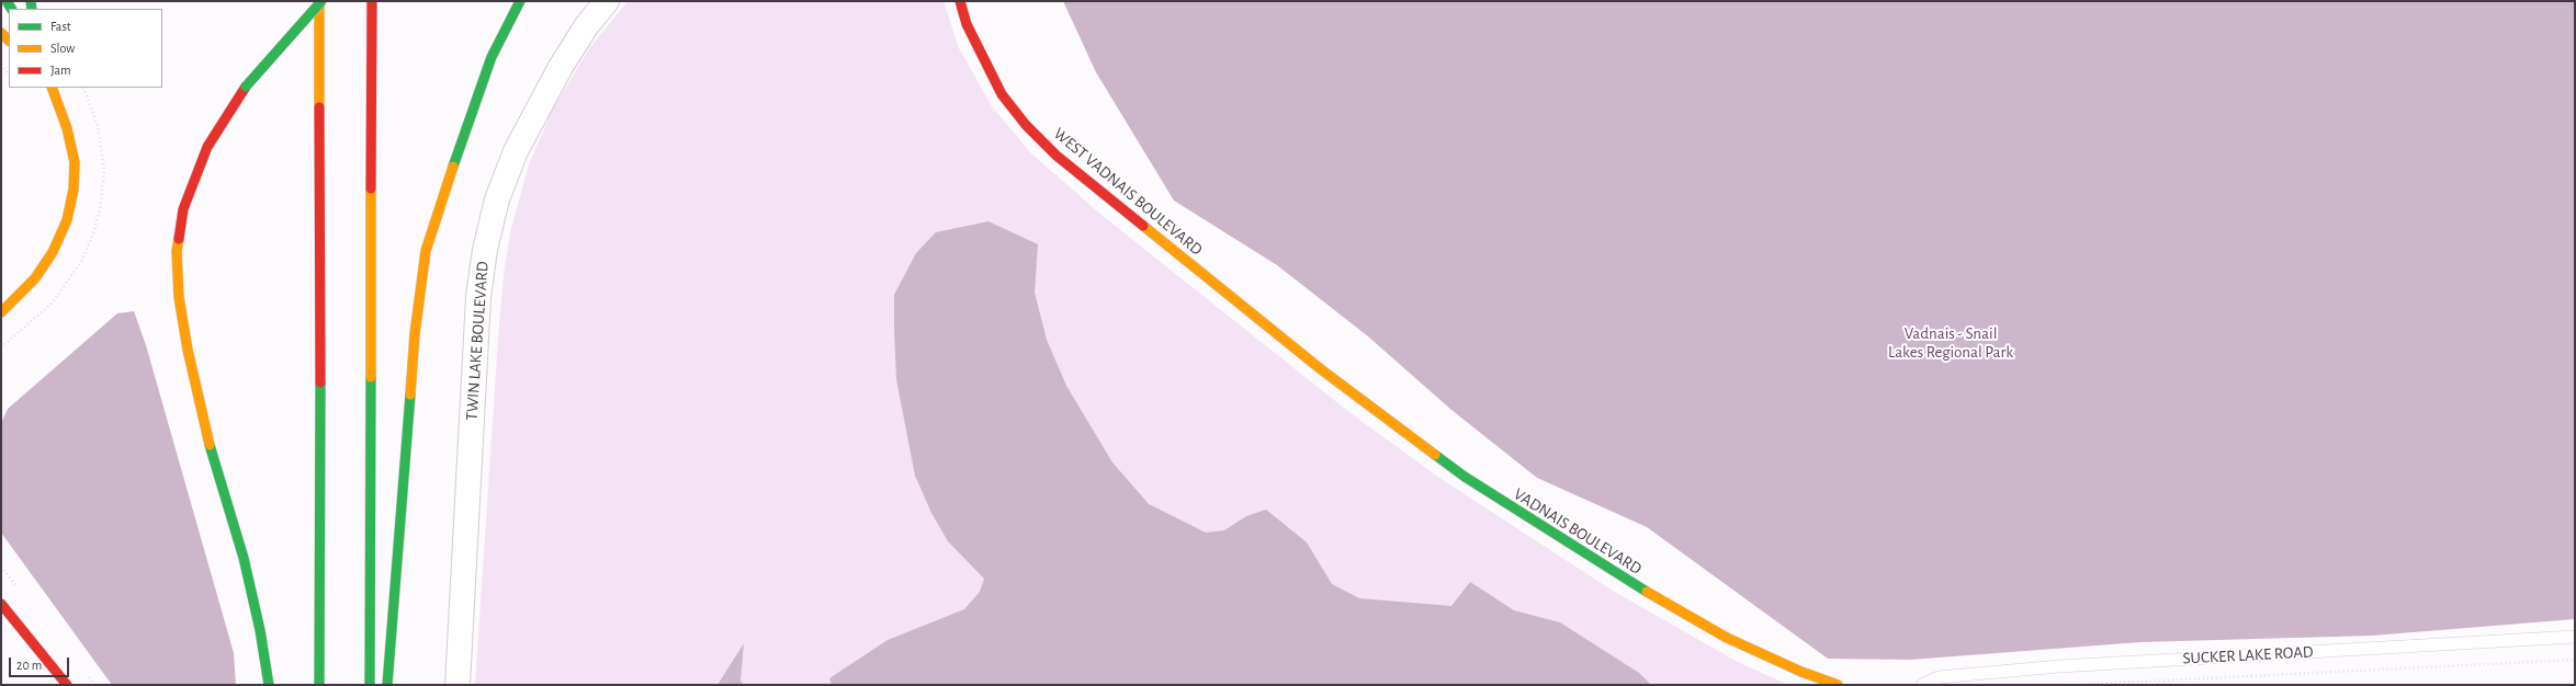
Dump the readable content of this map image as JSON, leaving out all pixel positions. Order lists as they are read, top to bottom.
{
  "streets": {
    "main road": ["WEST VADNAIS BOULEVARD", "VADNAIS BOULEVARD"],
    "street": ["TWIN LAKE BOULEVARD"],
    "lane": ["SUCKER LAKE ROAD"]
  },
  "crossings": [
    ["WEST VADNAIS BOULEVARD", "VADNAIS BOULEVARD"]
  ],
  "parks": ["Vadnais - Snail Lakes Regional Park"],
  "legend": ["Fast", "Slow", "Jam"],
  "scale_bar": "20 m"
}
